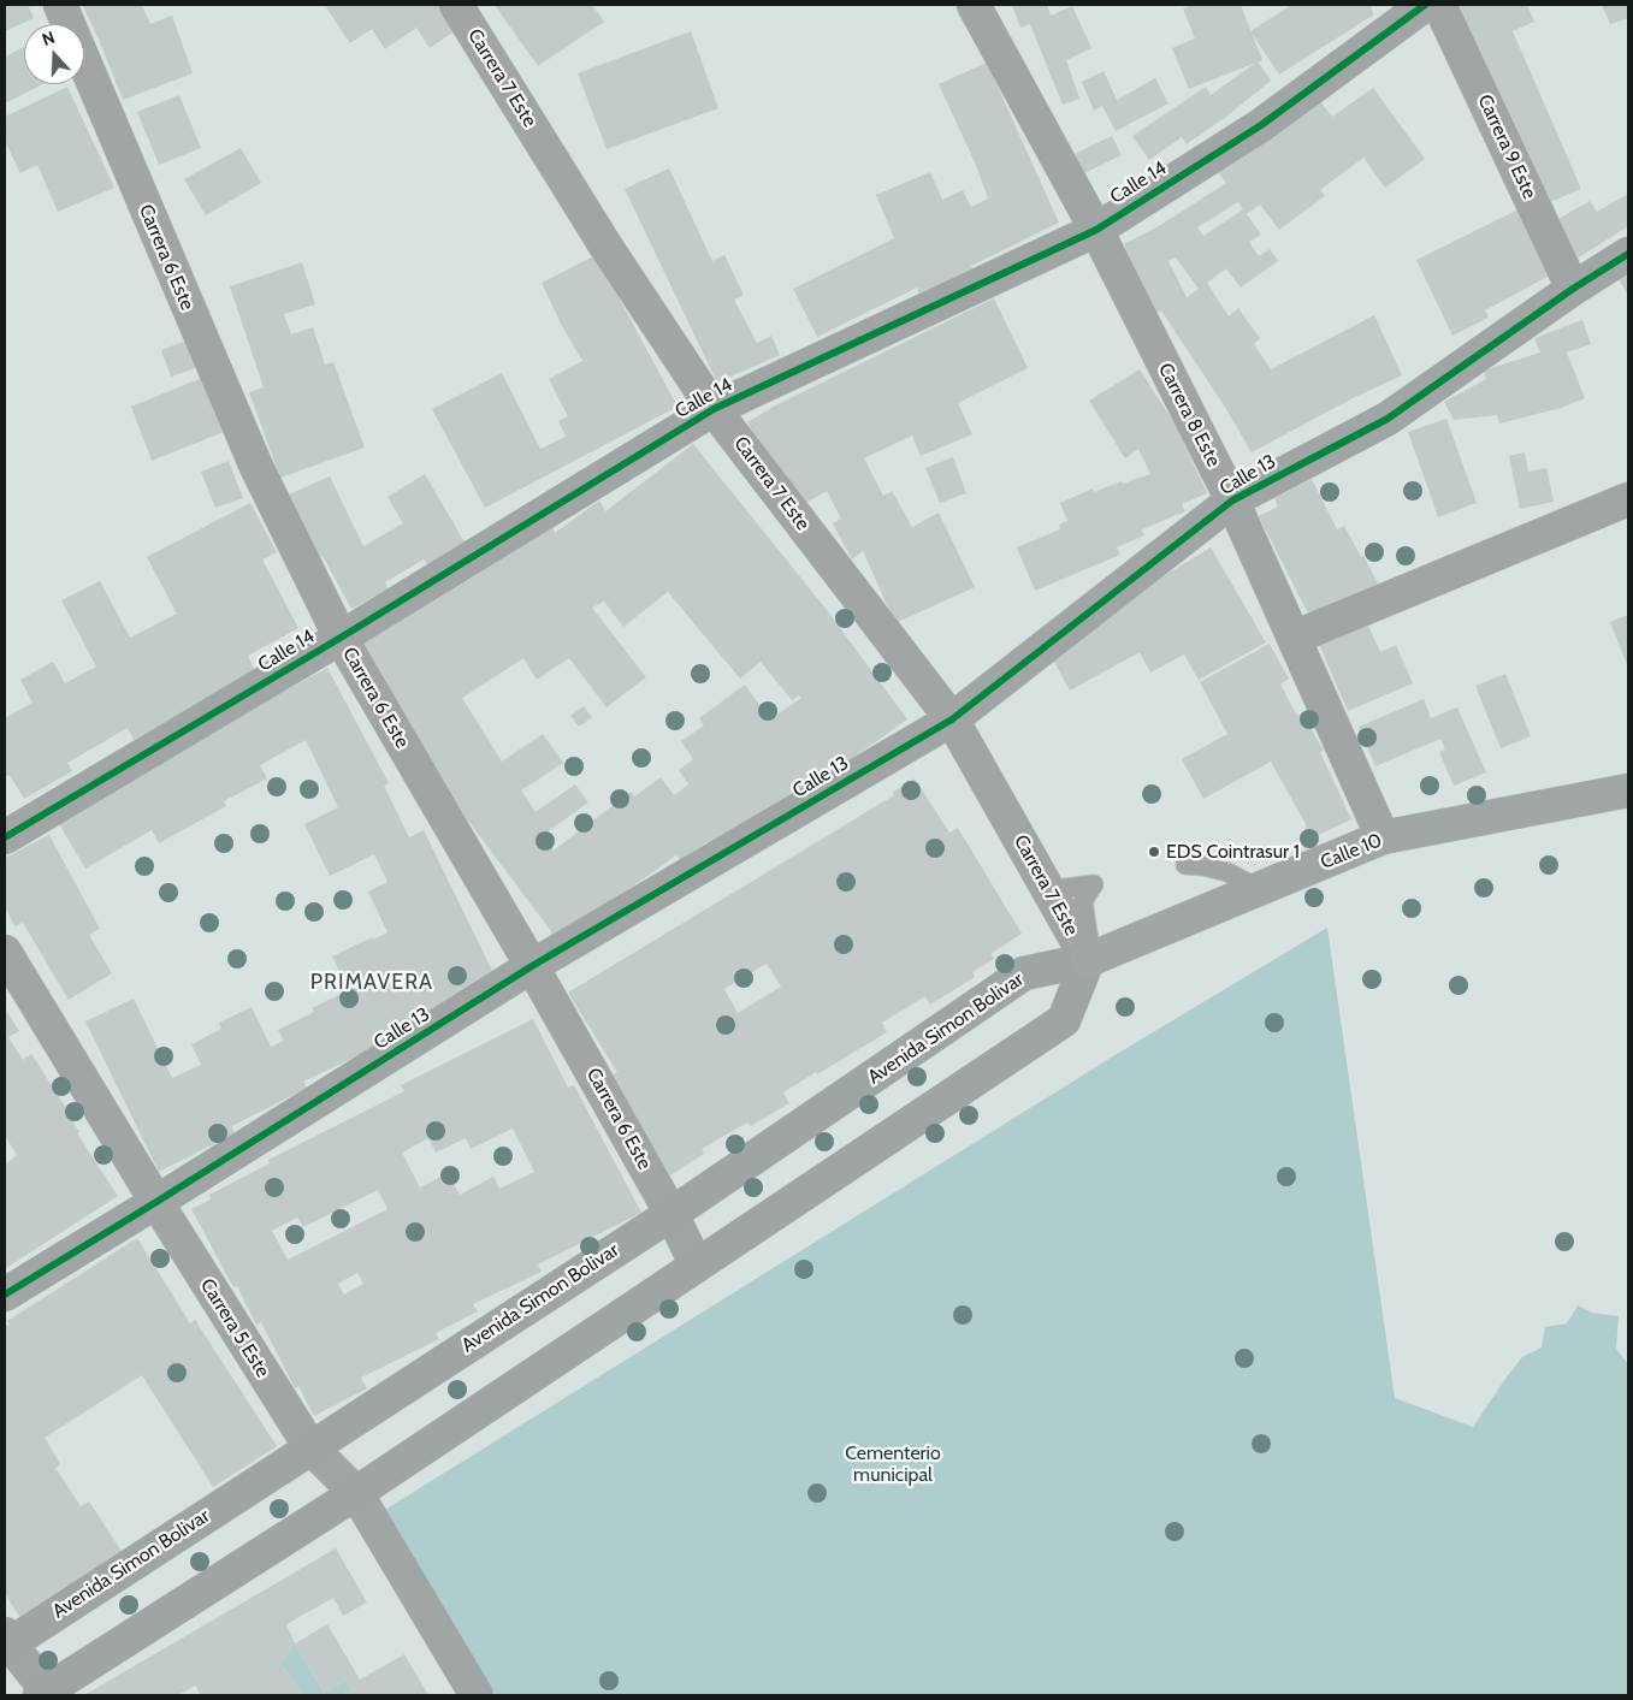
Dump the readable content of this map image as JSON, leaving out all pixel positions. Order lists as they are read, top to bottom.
{
  "streets": {
    "main road": ["Calle 10", "Avenida Simon Bolivar"],
    "street": [
      "Carrera 7 Este",
      "Carrera 9 Este",
      "Calle 14",
      "Carrera 6 Este",
      "Carrera 8 Este",
      "Calle 13",
      "Carrera 5 Este"
    ]
  },
  "crossings": [
    ["Carrera 7 Este", "Calle 14"],
    ["Carrera 7 Este", "Calle 13"],
    ["Carrera 7 Este", "Calle 10"],
    ["Carrera 7 Este", "Avenida Simon Bolivar"],
    ["Carrera 9 Este", "Calle 13"],
    ["Calle 14", "Carrera 6 Este"],
    ["Calle 14", "Carrera 8 Este"],
    ["Carrera 6 Este", "Calle 13"],
    ["Carrera 6 Este", "Avenida Simon Bolivar"],
    ["Carrera 8 Este", "Calle 13"],
    ["Carrera 8 Este", "Calle 10"],
    ["Calle 13", "Carrera 5 Este"],
    ["Calle 10", "Avenida Simon Bolivar"],
    ["Avenida Simon Bolivar", "Carrera 5 Este"]
  ],
  "districts": ["PRIMAVERA"],
  "parks": ["Cementerio municipal"],
  "places": ["EDS Cointrasur 1"],
  "north": "top"
}
